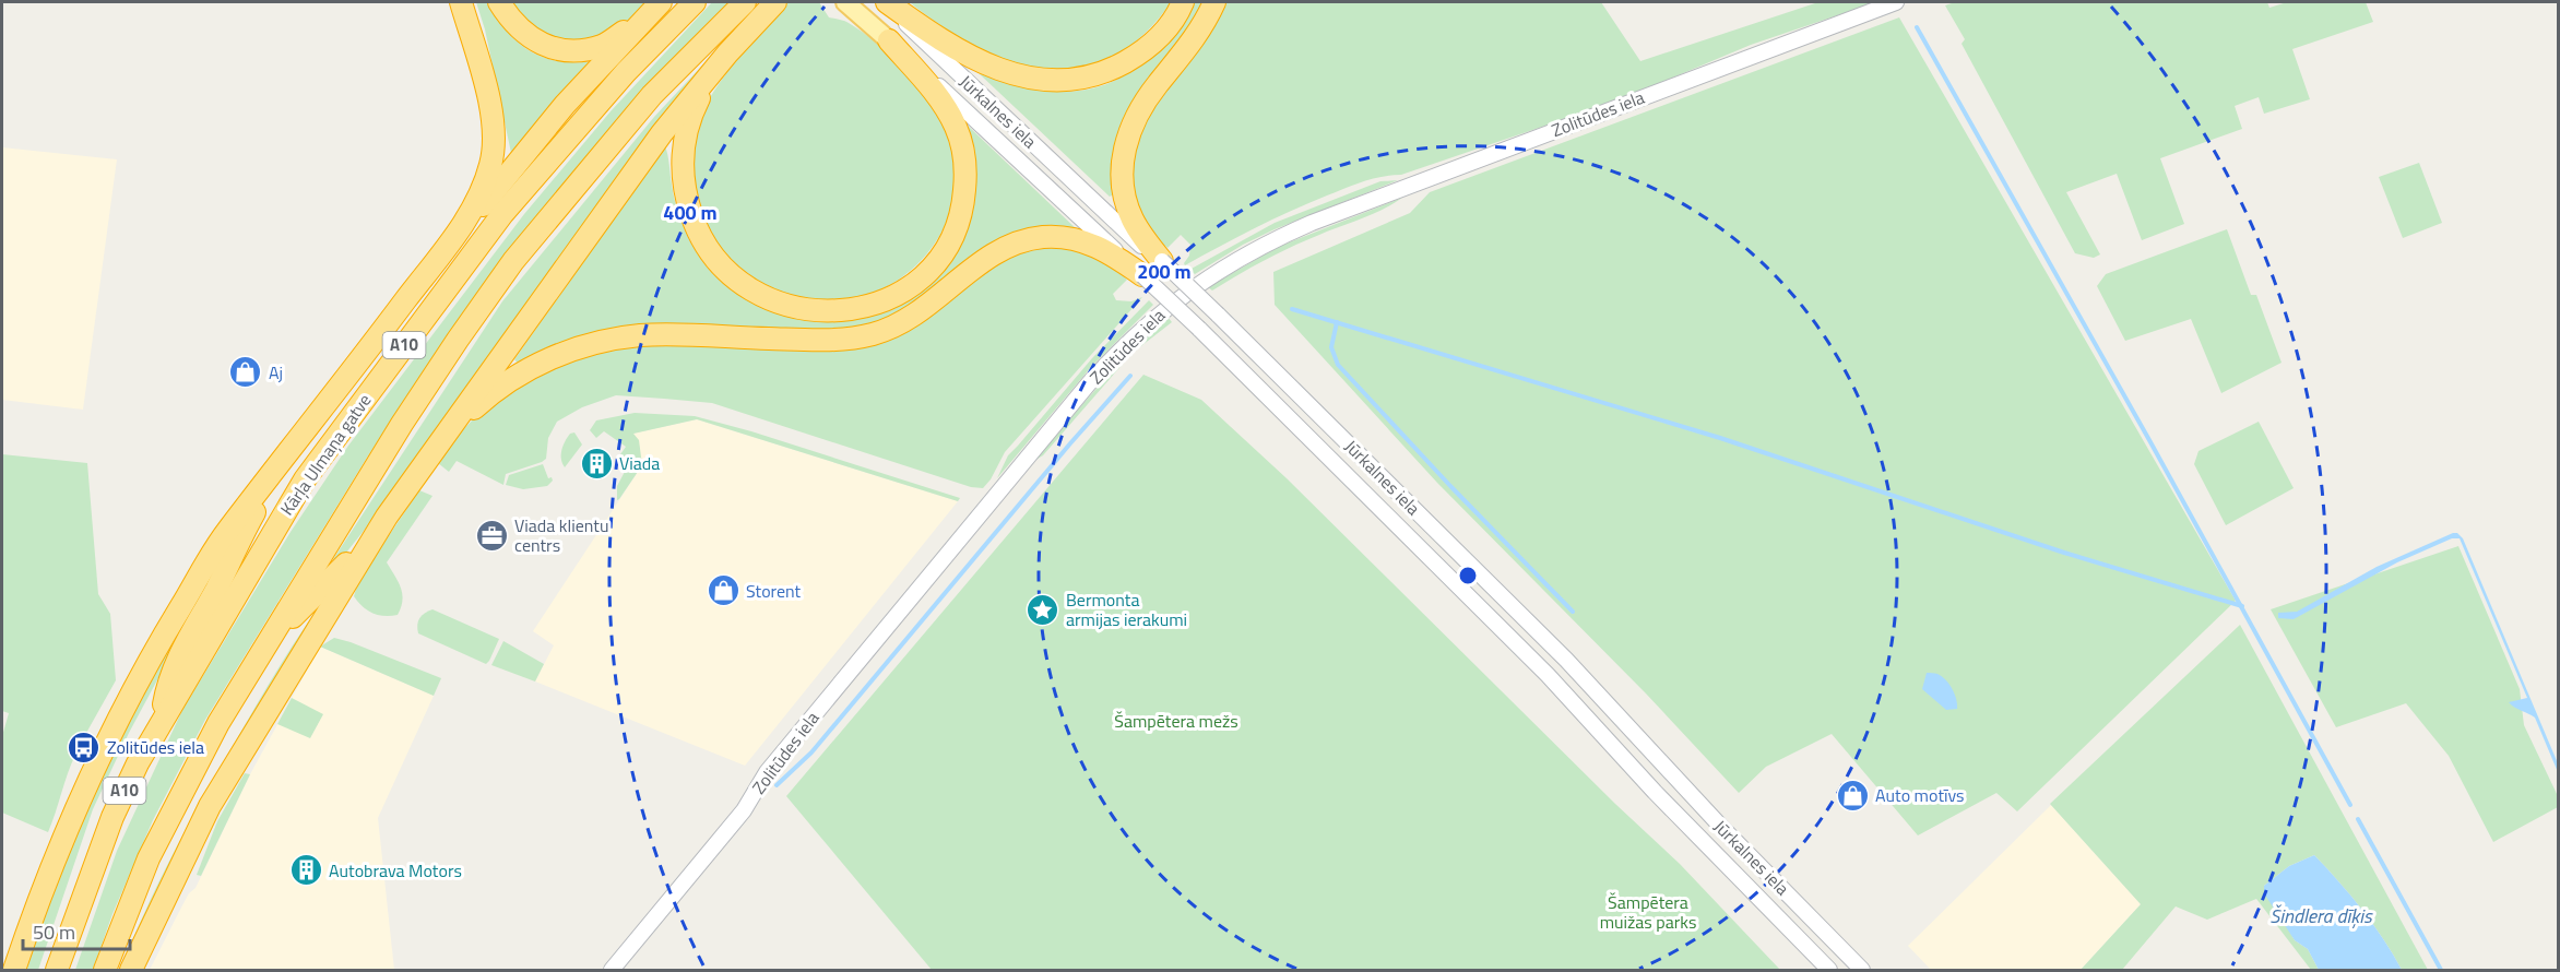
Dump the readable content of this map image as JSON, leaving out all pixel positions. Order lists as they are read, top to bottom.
{
  "streets": {
    "highway": ["A10", "Kārļa Ulmaņa gatve"],
    "street": ["Jūrkalnes iela", "Zolitūdes iela"]
  },
  "water": ["Šindlera dīķis"],
  "parks": ["Šampētera mežs", "Šampētera muižas parks"],
  "places": {
    "shop": ["Aj", "Storent", "Auto motīvs"],
    "building": ["Viada", "Autobrava Motors"],
    "office": ["Viada klientu centrs"],
    "place": ["Bermonta armijas ierakumi"],
    "bus stop": ["Zolitūdes iela"]
  },
  "scale_bar": "50 m",
  "rings": ["400 m", "200 m"]
}
